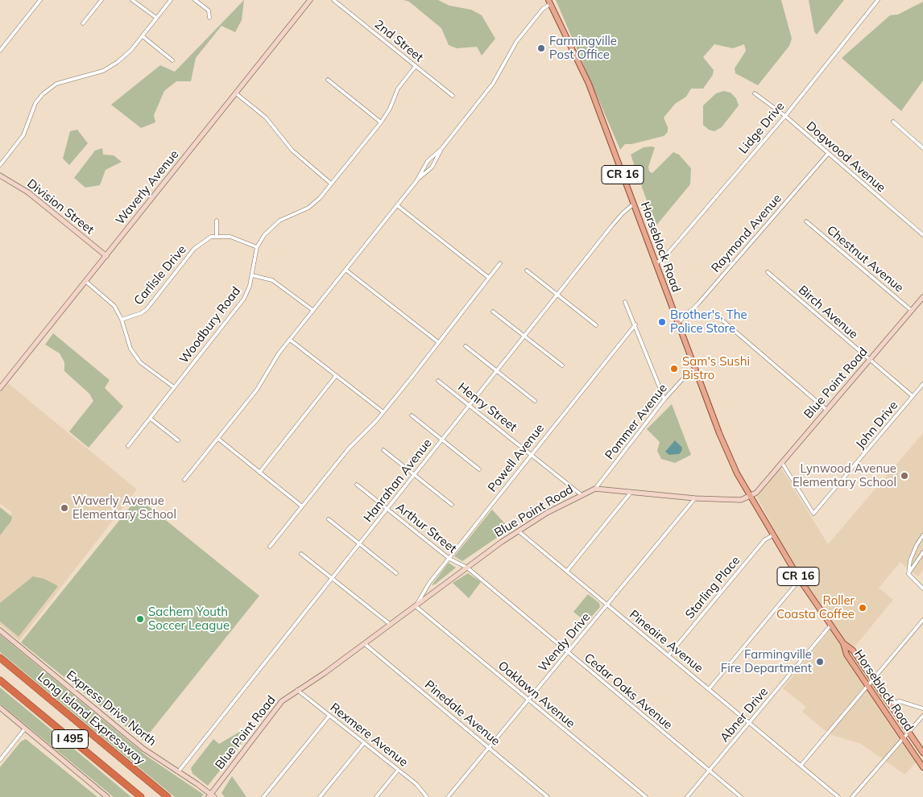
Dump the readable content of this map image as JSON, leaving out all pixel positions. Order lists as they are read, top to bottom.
{
  "streets": {
    "highway": ["Long Island Expressway", "I 495"],
    "main road": ["CR 16", "Horseblock Road"],
    "street": [
      "2nd Street",
      "Lidge Drive",
      "Dogwood Avenue",
      "Waverly Avenue",
      "Division Street",
      "Raymond Avenue",
      "Chestnut Avenue",
      "Carlisle Drive",
      "Birch Avenue",
      "Woodbury Road",
      "Blue Point Road",
      "Henry Street",
      "Pommer Avenue",
      "John Drive",
      "Powell Avenue",
      "Hanrahan Avenue",
      "Arthur Street",
      "Starling Place",
      "Pineaire Avenue",
      "Wendy Drive",
      "Cedar Oaks Avenue",
      "Oaklawn Avenue",
      "Express Drive North",
      "Pinedale Avenue",
      "Abner Drive",
      "Rexmere Avenue"
    ]
  },
  "crossings": [
    ["2nd Street", "Woodbury Road"],
    ["Lidge Drive", "Dogwood Avenue"],
    ["Lidge Drive", "Horseblock Road"],
    ["Dogwood Avenue", "Raymond Avenue"],
    ["Waverly Avenue", "Division Street"],
    ["Raymond Avenue", "Horseblock Road"],
    ["Horseblock Road", "Blue Point Road"],
    ["Horseblock Road", "Pommer Avenue"],
    ["Horseblock Road", "Hanrahan Avenue"],
    ["Horseblock Road", "Starling Place"],
    ["Horseblock Road", "Abner Drive"],
    ["Chestnut Avenue", "Blue Point Road"],
    ["Birch Avenue", "Blue Point Road"],
    ["Birch Avenue", "John Drive"],
    ["Blue Point Road", "Henry Street"],
    ["Blue Point Road", "Pommer Avenue"],
    ["Blue Point Road", "John Drive"],
    ["Blue Point Road", "Powell Avenue"],
    ["Blue Point Road", "Arthur Street"],
    ["Blue Point Road", "Pineaire Avenue"],
    ["Blue Point Road", "Wendy Drive"],
    ["Blue Point Road", "Cedar Oaks Avenue"],
    ["Blue Point Road", "Oaklawn Avenue"],
    ["Blue Point Road", "Express Drive North"],
    ["Blue Point Road", "Pinedale Avenue"],
    ["Blue Point Road", "Rexmere Avenue"],
    ["Henry Street", "Powell Avenue"],
    ["Henry Street", "Hanrahan Avenue"],
    ["Powell Avenue", "Arthur Street"],
    ["Powell Avenue", "Oaklawn Avenue"],
    ["Hanrahan Avenue", "Arthur Street"],
    ["Hanrahan Avenue", "Express Drive North"],
    ["Arthur Street", "Cedar Oaks Avenue"],
    ["Starling Place", "Pineaire Avenue"],
    ["Pineaire Avenue", "Wendy Drive"],
    ["Pineaire Avenue", "Abner Drive"],
    ["Wendy Drive", "Cedar Oaks Avenue"],
    ["Wendy Drive", "Oaklawn Avenue"],
    ["Wendy Drive", "Pinedale Avenue"],
    ["Cedar Oaks Avenue", "Abner Drive"]
  ],
  "places": [
    "Farmingville Post Office",
    "Brother's, The Police Store",
    "Sam's Sushi Bistro",
    "Lynwood Avenue Elementary School",
    "Waverly Avenue Elementary School",
    "Roller Coasta Coffee",
    "Sachem Youth Soccer League",
    "Farmingville Fire Department"
  ]
}
